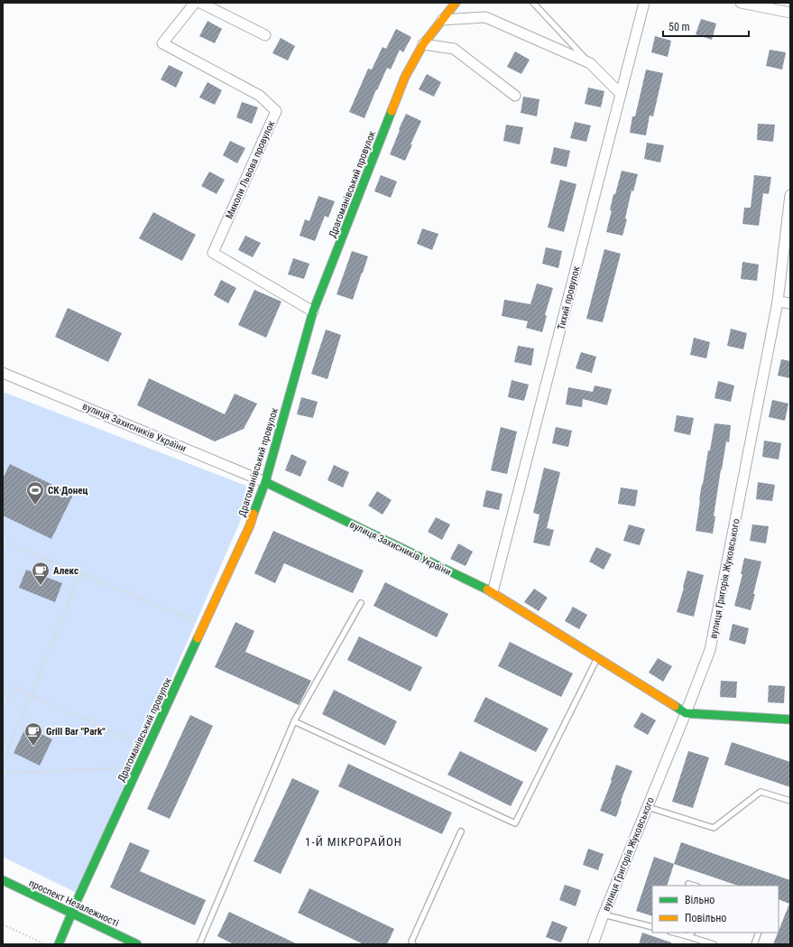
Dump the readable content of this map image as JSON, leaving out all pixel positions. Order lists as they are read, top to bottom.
{
  "streets": {
    "street": [
      "Миколи Львова провулок",
      "Драгоманівський провулок",
      "Тихий провулок",
      "вулиця Захисників України",
      "вулиця Григорія Жуковського",
      "проспект Незалежності"
    ]
  },
  "crossings": [
    ["Миколи Львова провулок", "Драгоманівський провулок"],
    ["Драгоманівський провулок", "вулиця Захисників України"],
    ["Драгоманівський провулок", "проспект Незалежності"],
    ["Тихий провулок", "вулиця Захисників України"],
    ["вулиця Захисників України", "вулиця Григорія Жуковського"]
  ],
  "districts": ["1-Й МІКРОРАЙОН"],
  "places": {
    "sports": ["СК Донец"],
    "cafe": ["Алекс", "Grill Bar \"Park\""]
  },
  "legend": ["Вільно", "Повільно"],
  "scale_bar": "50 m"
}
